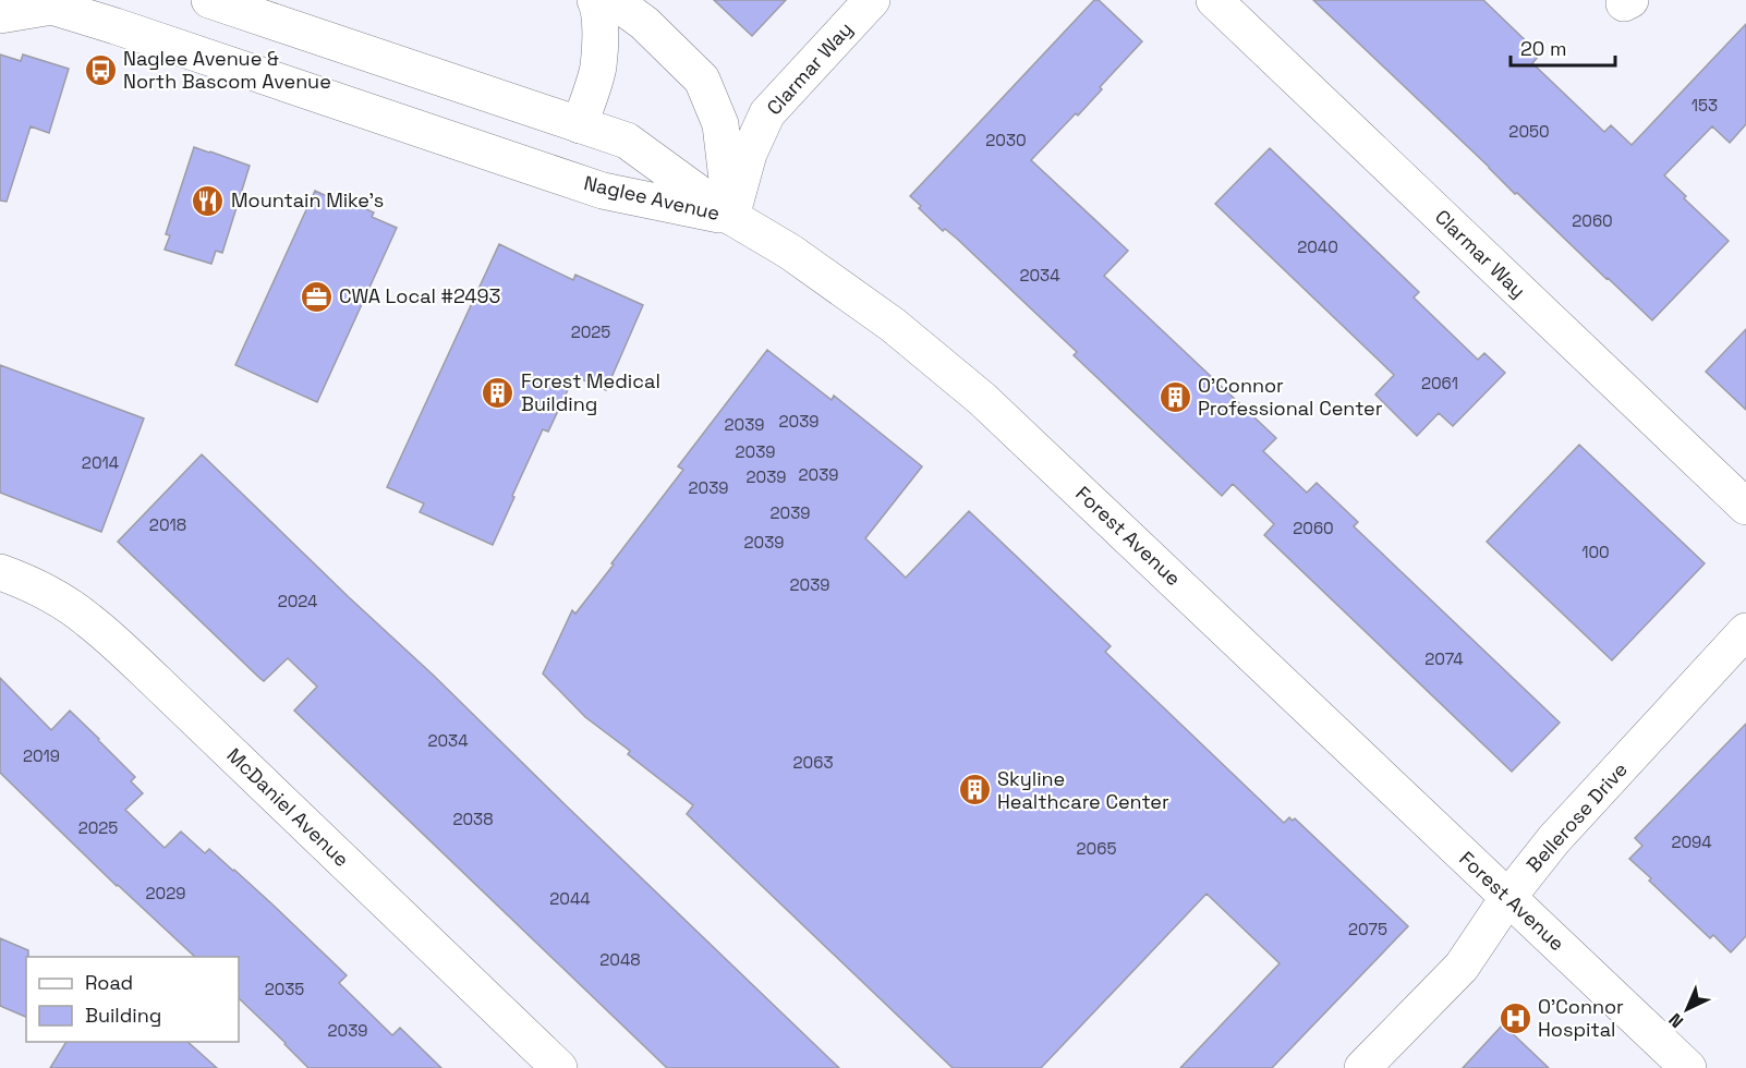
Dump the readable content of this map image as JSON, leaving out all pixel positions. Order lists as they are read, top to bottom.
{
  "streets": {
    "street": [
      "Clarmar Way",
      "Naglee Avenue",
      "Forest Avenue",
      "McDaniel Avenue",
      "Bellerose Drive"
    ]
  },
  "crossings": [
    ["Clarmar Way", "Naglee Avenue"],
    ["Clarmar Way", "Forest Avenue"],
    ["Naglee Avenue", "Forest Avenue"],
    ["Forest Avenue", "Bellerose Drive"]
  ],
  "places": {
    "bus stop": ["Naglee Avenue & North Bascom Avenue"],
    "restaurant": ["Mountain Mike's"],
    "office": ["CWA Local #2493"],
    "building": ["Forest Medical Building", "O’Connor Professional Center", "Skyline Healthcare Center"],
    "hospital": ["O’Connor Hospital"]
  },
  "house_numbers": [
    "153",
    "2050",
    "2030",
    "2060",
    "2040",
    "2034",
    "2025",
    "2061",
    "2039",
    "2039",
    "2039",
    "2014",
    "2039",
    "2039",
    "2039",
    "2039",
    "2018",
    "2060",
    "2039",
    "100",
    "2039",
    "2024",
    "2074",
    "2034",
    "2019",
    "2063",
    "2038",
    "2025",
    "2094",
    "2065",
    "2029",
    "2044",
    "2075",
    "2048",
    "2035",
    "2039"
  ],
  "legend": ["Road", "Building"],
  "scale_bar": "20 m",
  "north": "bottom left"
}
